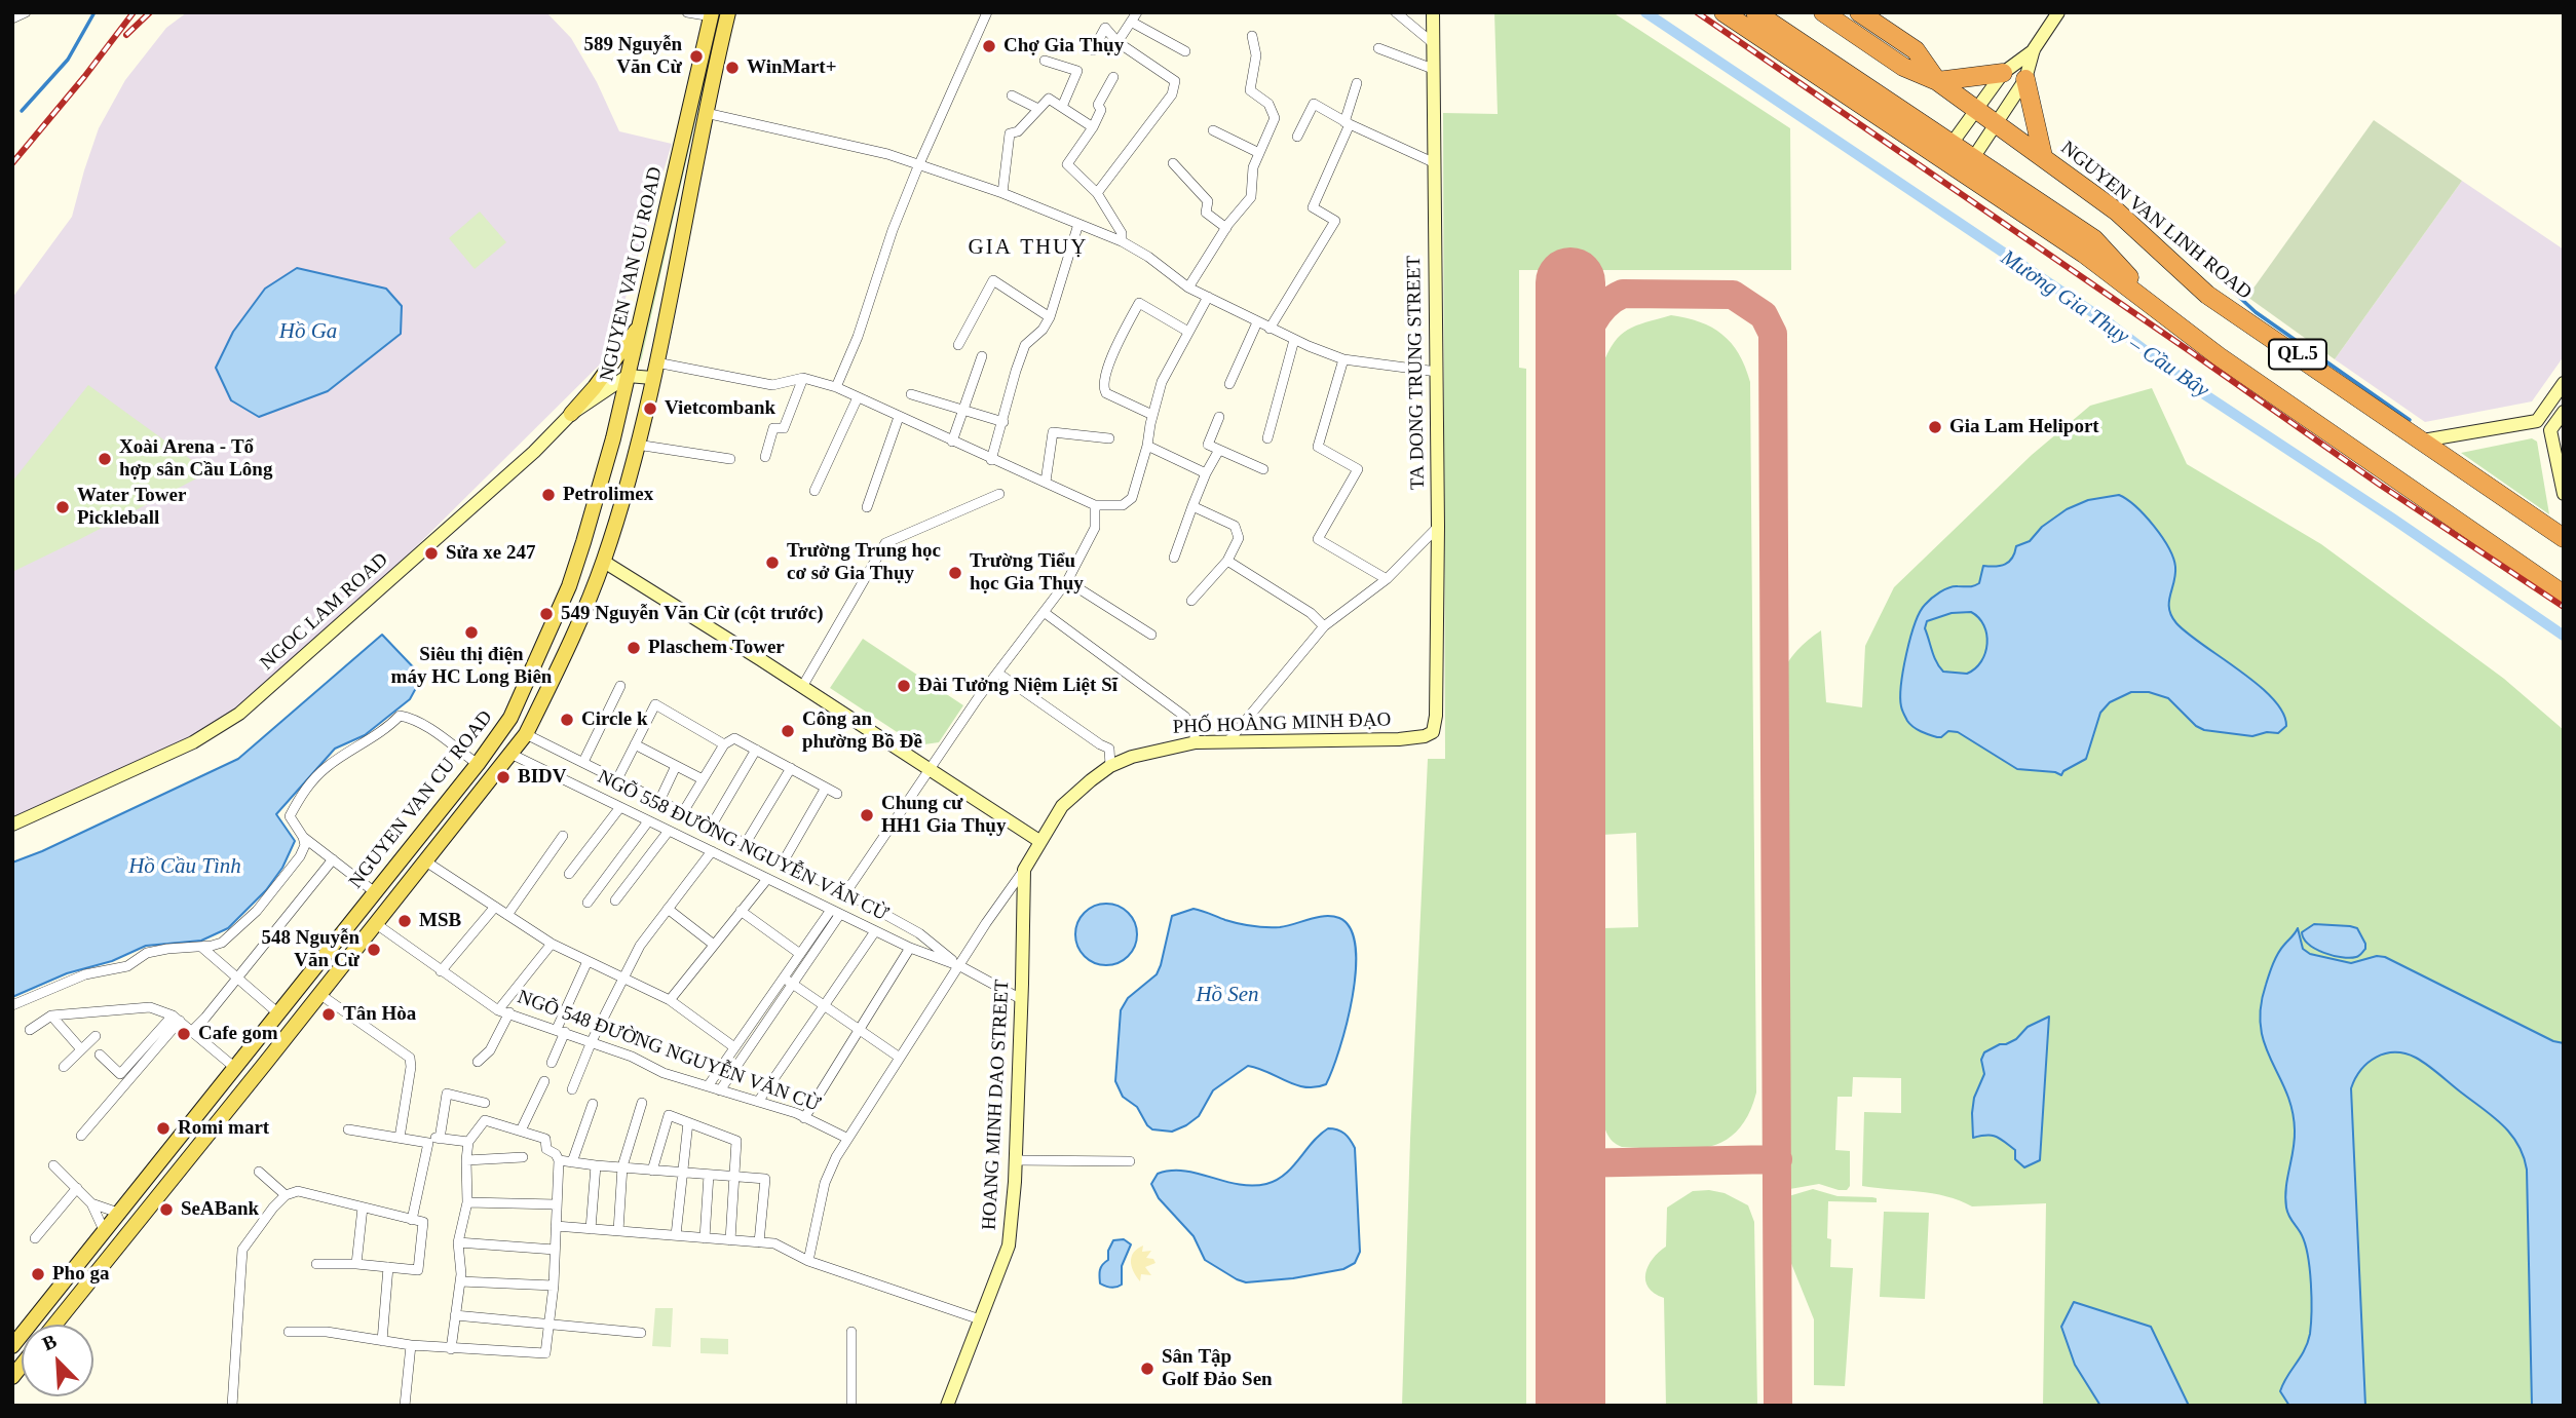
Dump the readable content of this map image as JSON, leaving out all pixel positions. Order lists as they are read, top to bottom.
{
  "streets": {
    "highway": ["NGUYEN VAN LINH ROAD", "QL.5"],
    "main road": ["NGUYEN VAN CU ROAD"],
    "street": [
      "TA DONG TRUNG STREET",
      "NGOC LAM ROAD",
      "PHỐ HOÀNG MINH ĐẠO",
      "NGÕ 558 ĐƯỜNG NGUYỄN VĂN CỪ",
      "NGÕ 548 ĐƯỜNG NGUYỄN VĂN CỪ",
      "HOANG MINH DAO STREET"
    ]
  },
  "crossings": [
    ["NGUYEN VAN CU ROAD", "NGOC LAM ROAD"],
    ["NGUYEN VAN CU ROAD", "NGÕ 558 ĐƯỜNG NGUYỄN VĂN CỪ"],
    ["NGUYEN VAN CU ROAD", "NGÕ 548 ĐƯỜNG NGUYỄN VĂN CỪ"],
    ["TA DONG TRUNG STREET", "PHỐ HOÀNG MINH ĐẠO"],
    ["PHỐ HOÀNG MINH ĐẠO", "HOANG MINH DAO STREET"]
  ],
  "districts": ["GIA THUỴ"],
  "water": [
    "Mương Gia Thụy – Cầu Bây",
    "Hồ Ga",
    "Hồ Cầu Tình",
    "Hồ Sen"
  ],
  "places": [
    "Chợ Gia Thụy",
    "589 Nguyễn Văn Cừ",
    "WinMart+",
    "Vietcombank",
    "Gia Lam Heliport",
    "Xoài Arena - Tổ hợp sân Cầu Lông",
    "Petrolimex",
    "Water Tower Pickleball",
    "Sửa xe 247",
    "Trường Trung học cơ sở Gia Thụy",
    "Trường Tiểu học Gia Thụy",
    "549 Nguyễn Văn Cừ (cột trước)",
    "Siêu thị điện máy HC Long Biên",
    "Plaschem Tower",
    "Đài Tưởng Niệm Liệt Sĩ",
    "Circle k",
    "Công an phường Bồ Đề",
    "BIDV",
    "Chung cư HH1 Gia Thụy",
    "MSB",
    "548 Nguyễn Văn Cừ",
    "Tân Hòa",
    "Cafe gom",
    "Romi mart",
    "SeABank",
    "Pho ga",
    "Sân Tập Golf Đảo Sen"
  ],
  "north": "top left"
}
